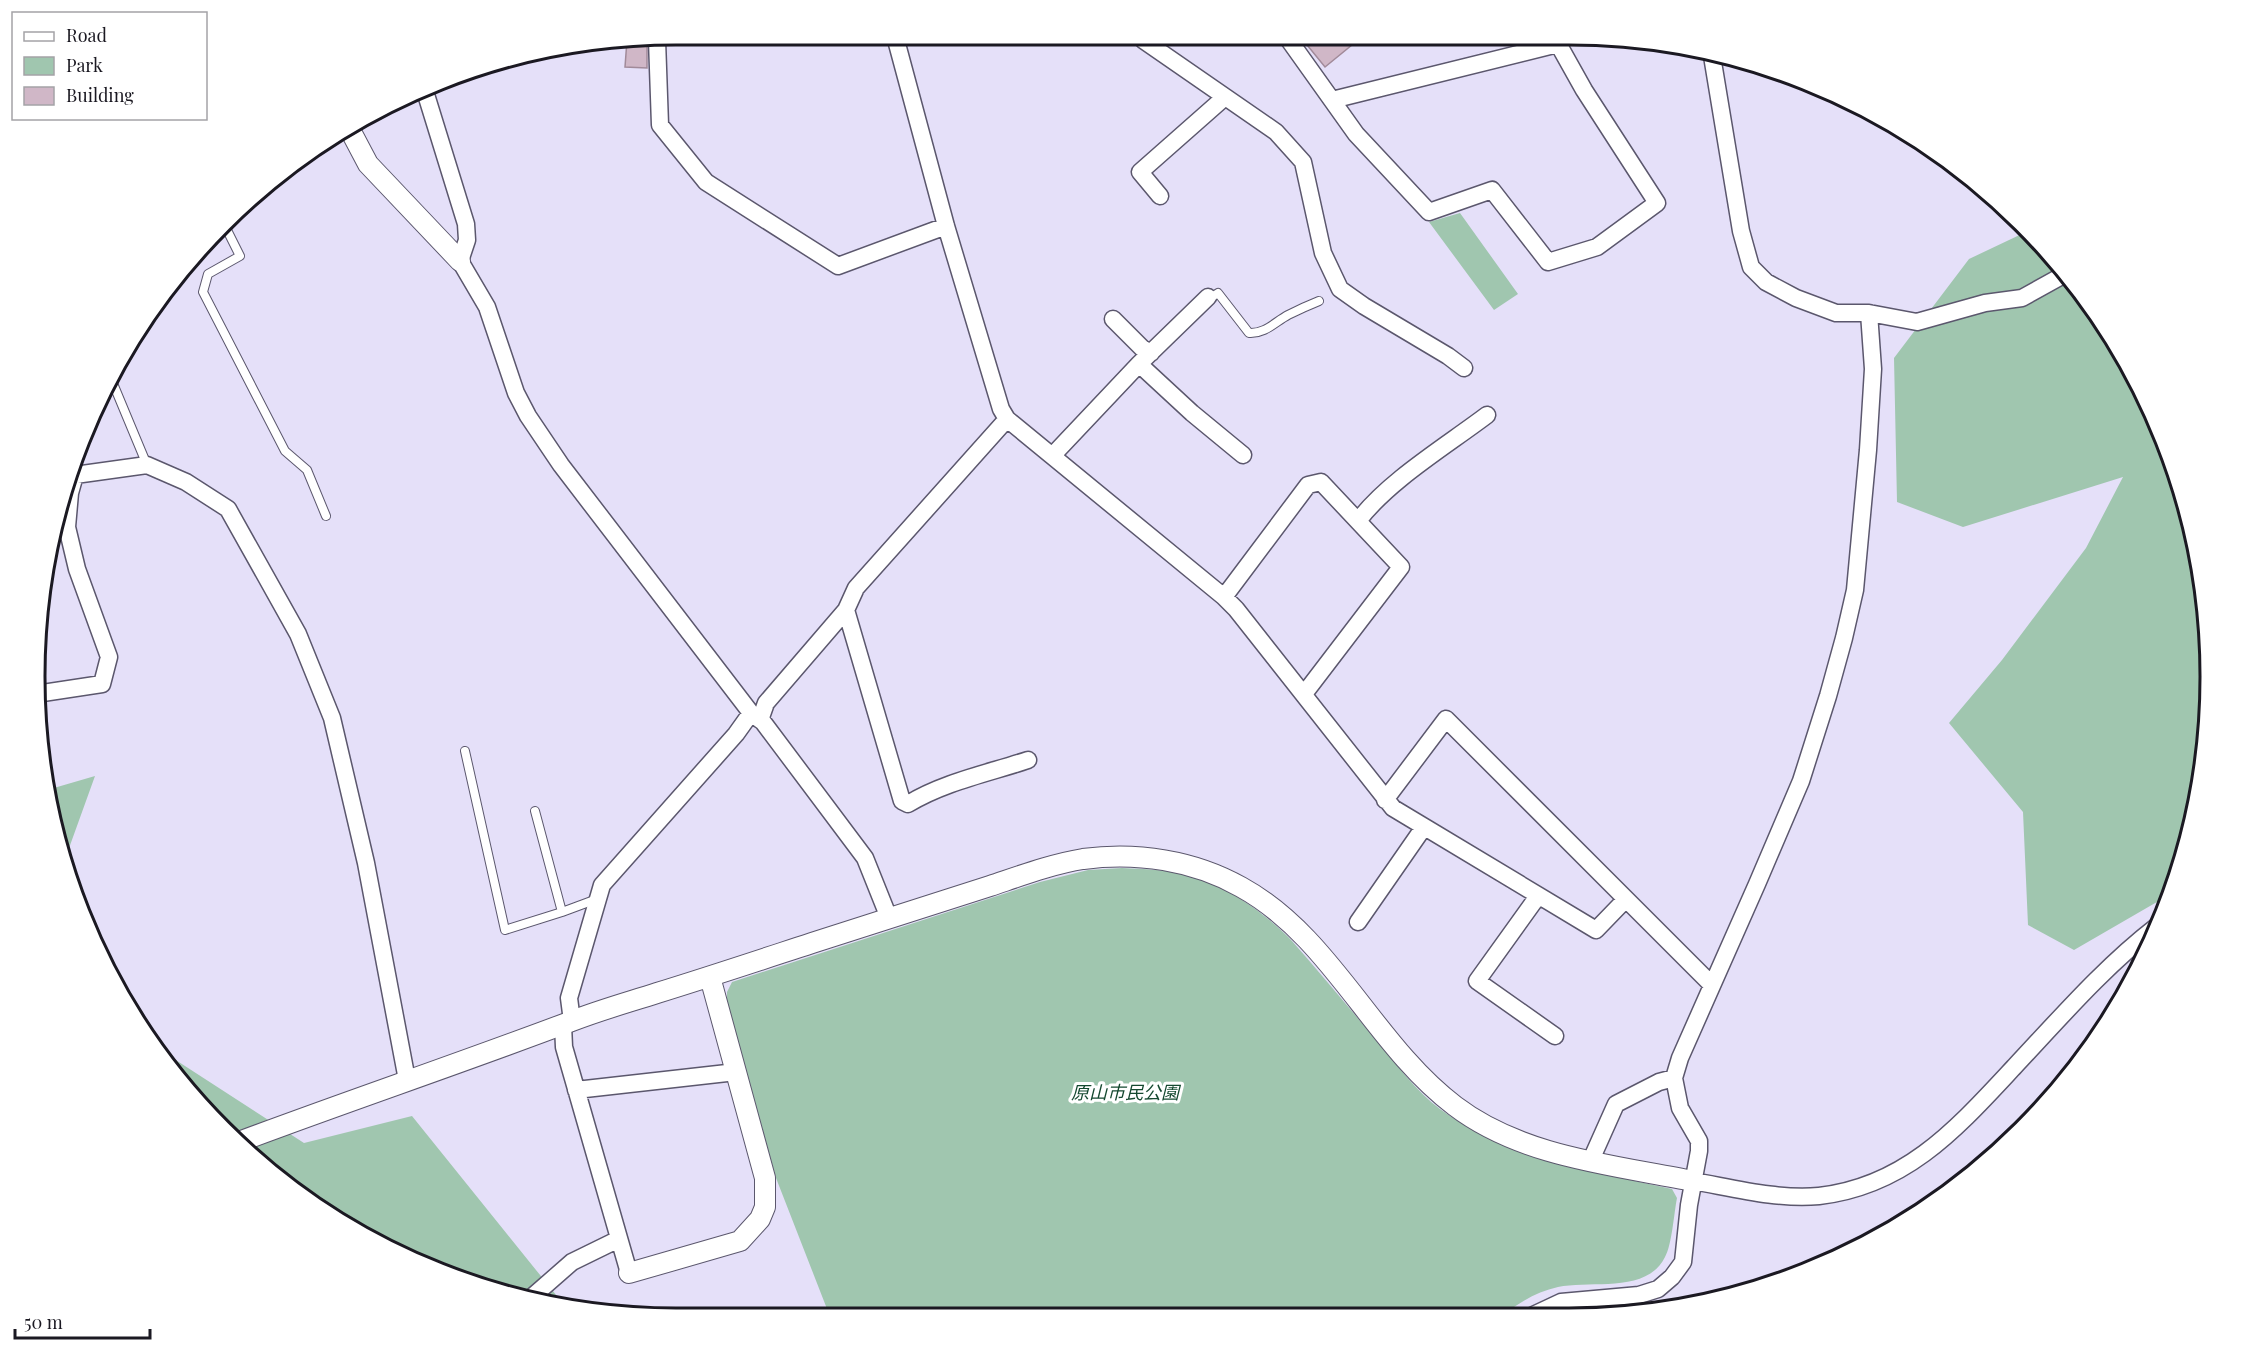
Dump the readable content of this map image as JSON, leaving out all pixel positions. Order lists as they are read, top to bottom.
{
  "parks": ["原山市民公園"],
  "legend": ["Road", "Park", "Building"],
  "scale_bar": "50 m"
}
